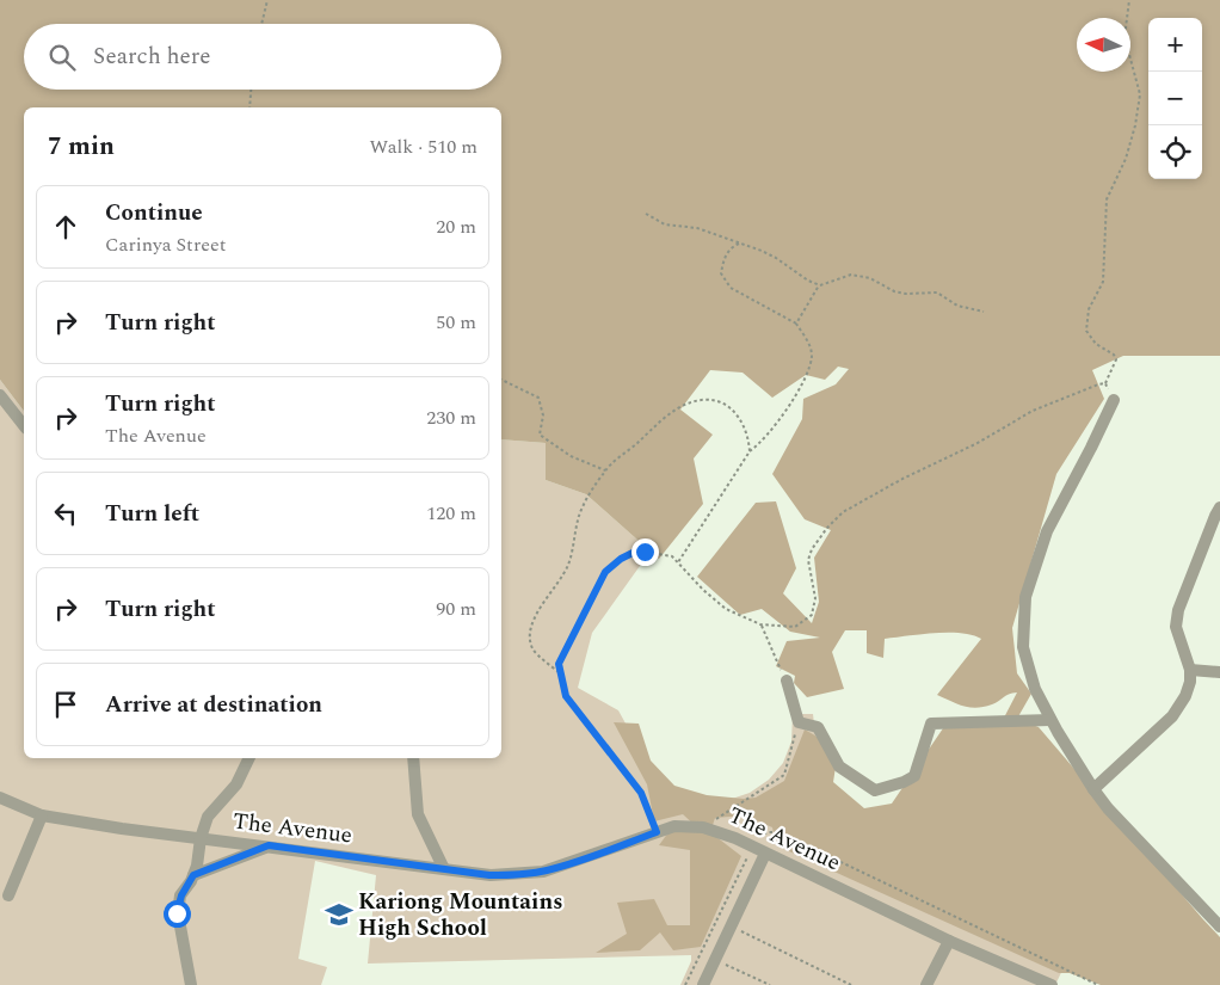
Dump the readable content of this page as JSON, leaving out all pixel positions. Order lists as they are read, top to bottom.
{
  "streets": {
    "street": ["The Avenue"]
  },
  "places": {
    "school or university": ["Kariong Mountains High School"]
  },
  "north": "left",
  "page": {
    "map_buttons": ["+", "−"],
    "search": "Search here",
    "heading": ["7 min", "Walk · 510 m"],
    "list": [
      ["Continue", "Carinya Street", "20 m"],
      ["Turn right", "50 m"],
      ["Turn right", "The Avenue", "230 m"],
      ["Turn left", "120 m"],
      ["Turn right", "90 m"],
      "Arrive at destination"
    ]
  }
}
